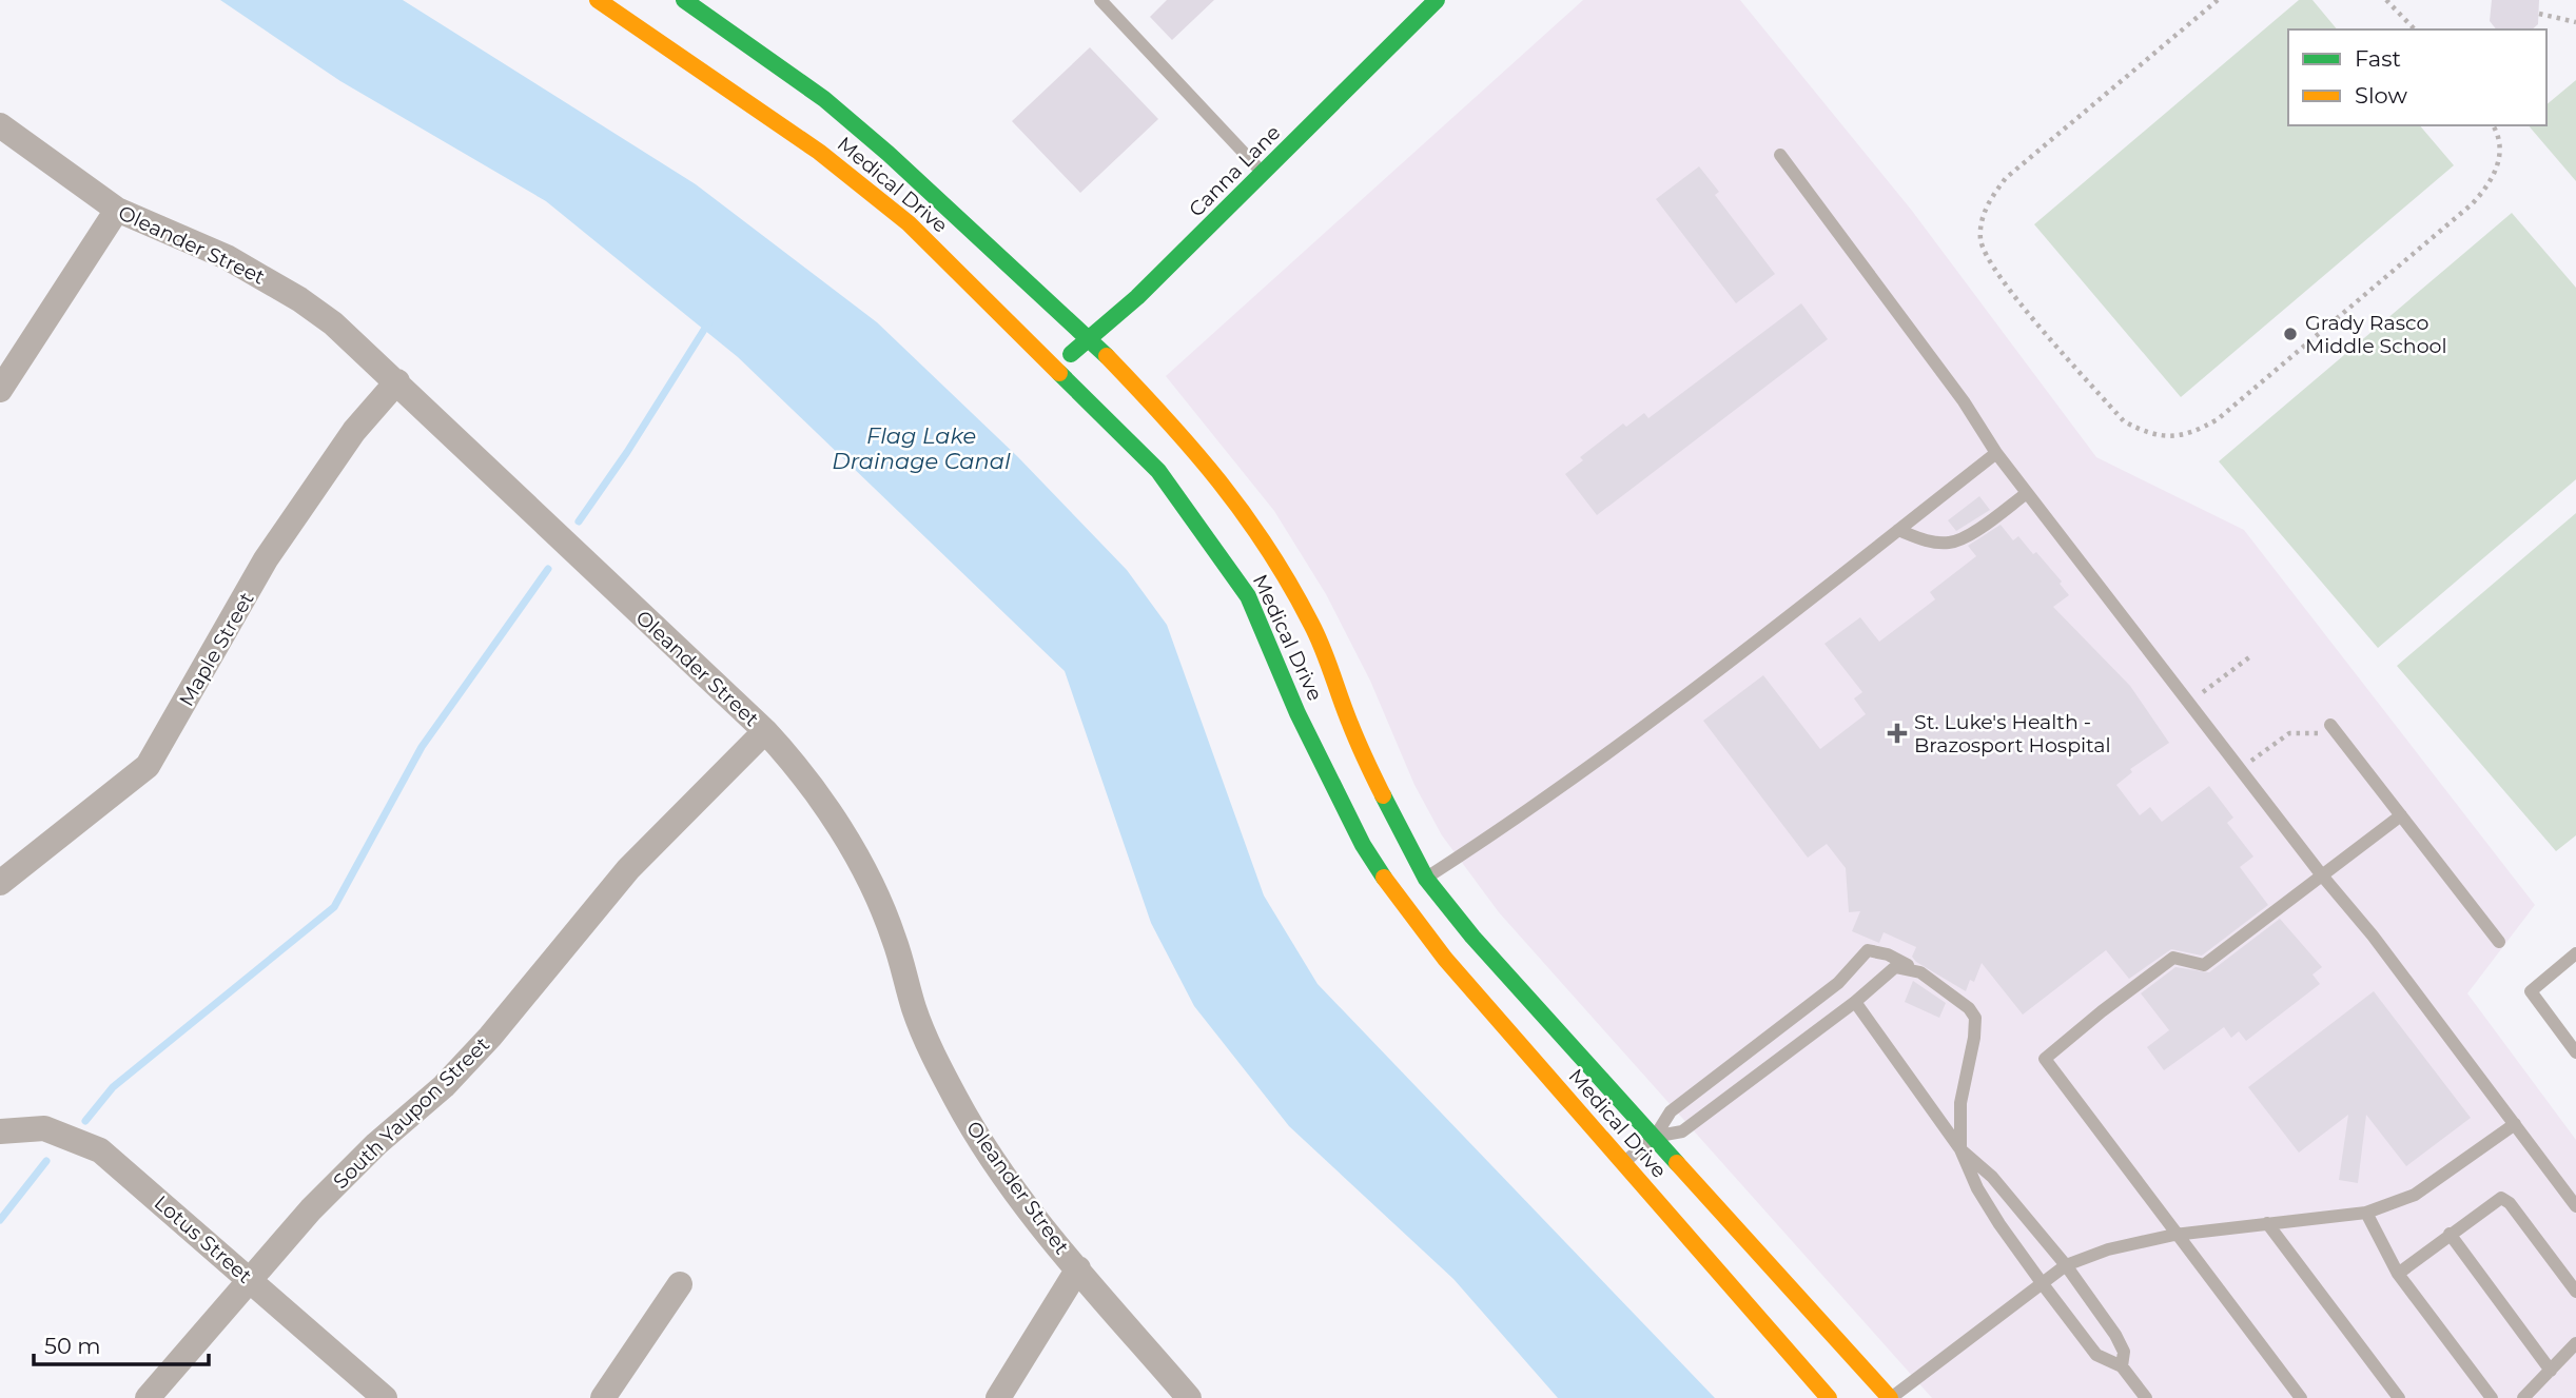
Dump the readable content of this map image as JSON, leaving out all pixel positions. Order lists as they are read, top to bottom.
{
  "streets": {
    "street": [
      "Canna Lane",
      "Medical Drive",
      "Oleander Street",
      "Maple Street",
      "South Yaupon Street",
      "Lotus Street"
    ]
  },
  "crossings": [
    ["Canna Lane", "Medical Drive"],
    ["Oleander Street", "Maple Street"],
    ["Oleander Street", "South Yaupon Street"],
    ["South Yaupon Street", "Lotus Street"]
  ],
  "water": ["Flag Lake Drainage Canal"],
  "places": {
    "other": ["Grady Rasco Middle School"],
    "health": ["St. Luke's Health - Brazosport Hospital"]
  },
  "legend": ["Fast", "Slow"],
  "scale_bar": "50 m"
}
